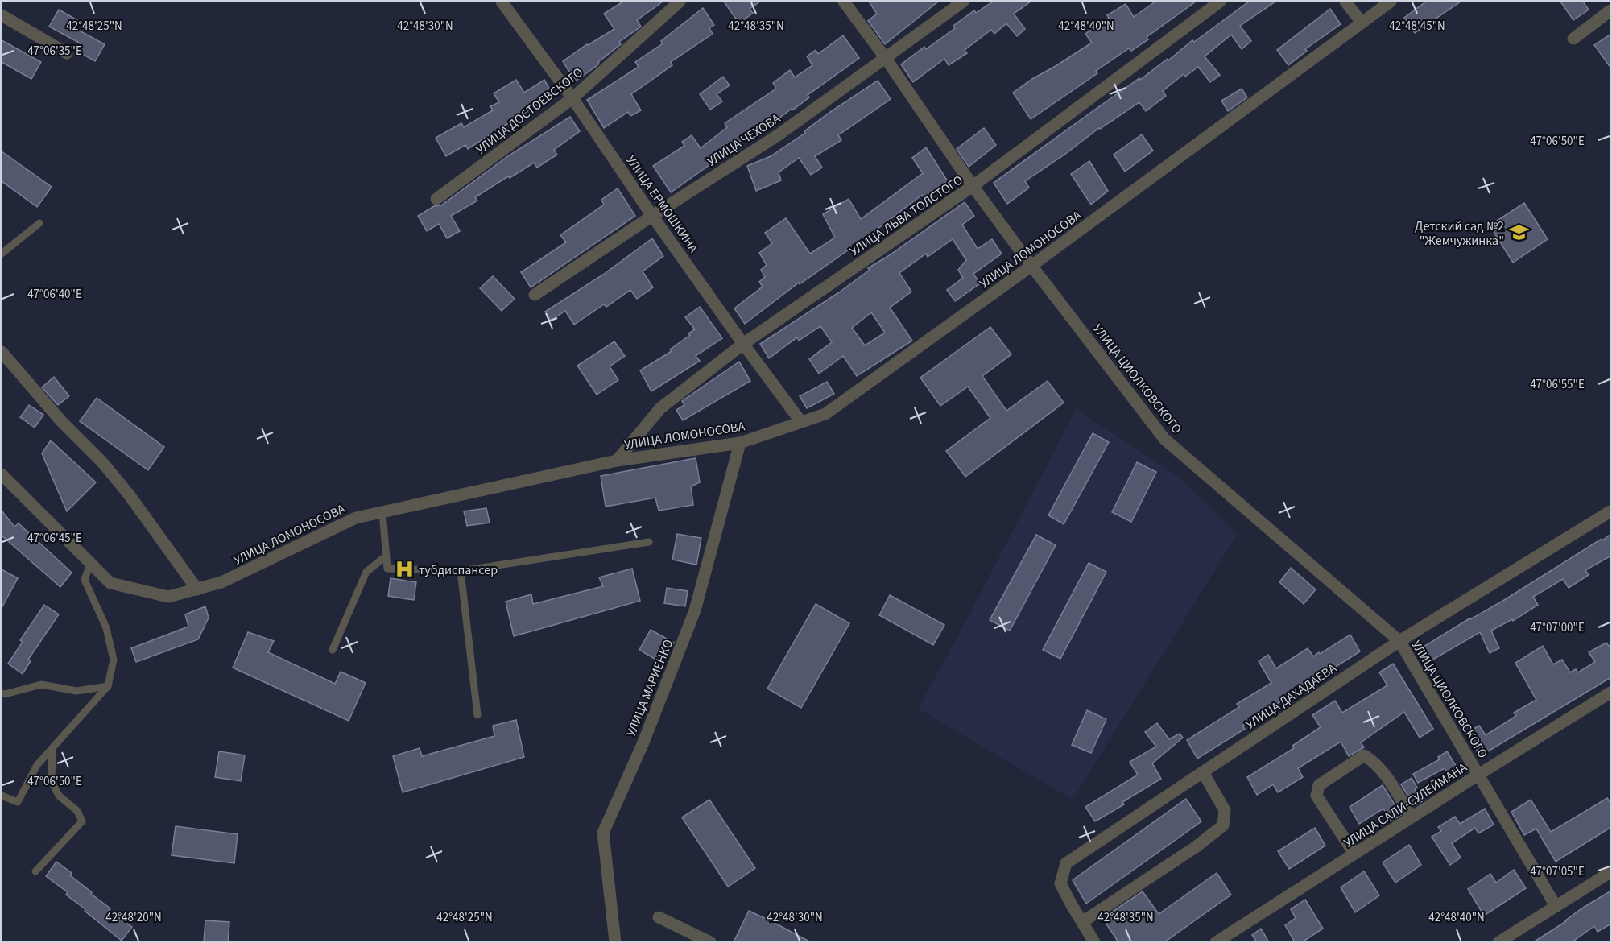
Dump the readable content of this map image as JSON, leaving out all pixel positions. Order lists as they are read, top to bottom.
{
  "streets": {
    "street": [
      "УЛИЦА ДОСТОЕВСКОГО",
      "УЛИЦА ЧЕХОВА",
      "УЛИЦА ЕРМОШКИНА",
      "УЛИЦА ЛЬВА ТОЛСТОГО",
      "УЛИЦА ЛОМОНОСОВА",
      "УЛИЦА ЦИОЛКОВСКОГО",
      "УЛИЦА МАРИЕНКО",
      "УЛИЦА ДАХАДАЕВА",
      "УЛИЦА САЛИ-СУЛЕЙМАНА"
    ]
  },
  "crossings": [
    ["УЛИЦА ДОСТОЕВСКОГО", "УЛИЦА ЕРМОШКИНА"],
    ["УЛИЦА ЧЕХОВА", "УЛИЦА ЕРМОШКИНА"],
    ["УЛИЦА ЧЕХОВА", "УЛИЦА ЦИОЛКОВСКОГО"],
    ["УЛИЦА ЕРМОШКИНА", "УЛИЦА ЛЬВА ТОЛСТОГО"],
    ["УЛИЦА ЕРМОШКИНА", "УЛИЦА ЛОМОНОСОВА"],
    ["УЛИЦА ЛЬВА ТОЛСТОГО", "УЛИЦА ЛОМОНОСОВА"],
    ["УЛИЦА ЛЬВА ТОЛСТОГО", "УЛИЦА ЦИОЛКОВСКОГО"],
    ["УЛИЦА ЛОМОНОСОВА", "УЛИЦА ЦИОЛКОВСКОГО"],
    ["УЛИЦА ЛОМОНОСОВА", "УЛИЦА МАРИЕНКО"],
    ["УЛИЦА ЦИОЛКОВСКОГО", "УЛИЦА ДАХАДАЕВА"],
    ["УЛИЦА ЦИОЛКОВСКОГО", "УЛИЦА САЛИ-СУЛЕЙМАНА"]
  ],
  "places": {
    "school or university": ["Детский сад №2 \"Жемчужинка\""],
    "hospital": ["тубдиспансер"]
  },
  "coordinates": [
    "42°48'40\"N",
    "42°48'45\"N",
    "42°48'25\"N",
    "42°48'30\"N",
    "42°48'35\"N",
    "47°06'35\"E",
    "47°06'50\"E",
    "47°06'40\"E",
    "47°06'55\"E",
    "47°06'45\"E",
    "47°07'00\"E",
    "47°07'05\"E",
    "42°48'20\"N"
  ]
}
